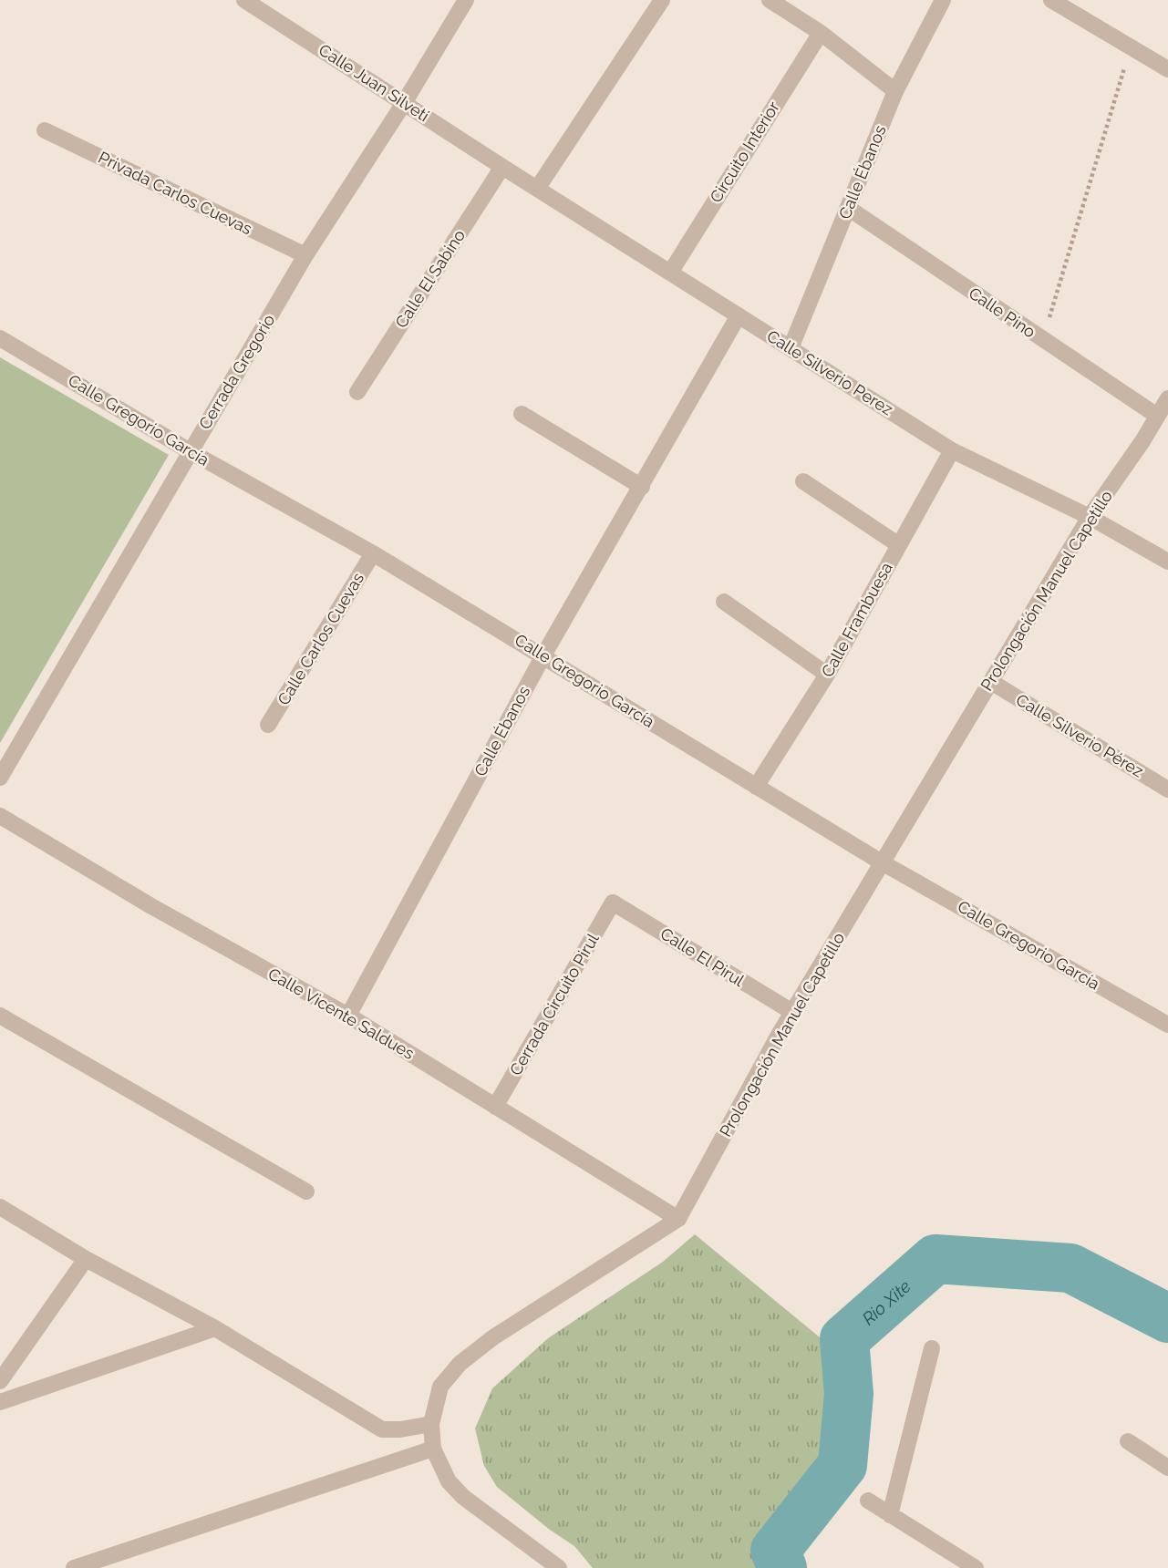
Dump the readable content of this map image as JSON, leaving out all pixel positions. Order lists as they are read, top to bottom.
{
  "streets": {
    "street": [
      "Calle Juan Silveti",
      "Circuito Interior",
      "Calle Ébanos",
      "Privada Carlos Cuevas",
      "Calle El Sabino",
      "Calle Pino",
      "Cerrada Gregorio",
      "Calle Silverio Perez",
      "Calle Gregorio García",
      "Prolongación Manuel Capetillo",
      "Calle Frambuesa",
      "Calle Carlos Cuevas",
      "Calle Silverio Pérez",
      "Calle El Pirul",
      "Cerrada Circuito Pirul",
      "Calle Vicente Saldues"
    ]
  },
  "crossings": [
    ["Calle Juan Silveti", "Calle El Sabino"],
    ["Calle Juan Silveti", "Cerrada Gregorio"],
    ["Calle Juan Silveti", "Calle Silverio Perez"],
    ["Circuito Interior", "Calle Silverio Perez"],
    ["Calle Ébanos", "Calle Pino"],
    ["Calle Ébanos", "Calle Silverio Perez"],
    ["Calle Ébanos", "Calle Gregorio García"],
    ["Calle Ébanos", "Calle Vicente Saldues"],
    ["Privada Carlos Cuevas", "Cerrada Gregorio"],
    ["Calle El Sabino", "Calle Silverio Perez"],
    ["Calle Pino", "Prolongación Manuel Capetillo"],
    ["Cerrada Gregorio", "Calle Gregorio García"],
    ["Calle Silverio Perez", "Prolongación Manuel Capetillo"],
    ["Calle Silverio Perez", "Calle Frambuesa"],
    ["Calle Gregorio García", "Prolongación Manuel Capetillo"],
    ["Calle Gregorio García", "Calle Frambuesa"],
    ["Calle Gregorio García", "Calle Carlos Cuevas"],
    ["Prolongación Manuel Capetillo", "Calle Silverio Pérez"],
    ["Prolongación Manuel Capetillo", "Calle El Pirul"],
    ["Prolongación Manuel Capetillo", "Calle Vicente Saldues"],
    ["Calle El Pirul", "Cerrada Circuito Pirul"],
    ["Cerrada Circuito Pirul", "Calle Vicente Saldues"]
  ],
  "water": ["Rio Xite"]
}
